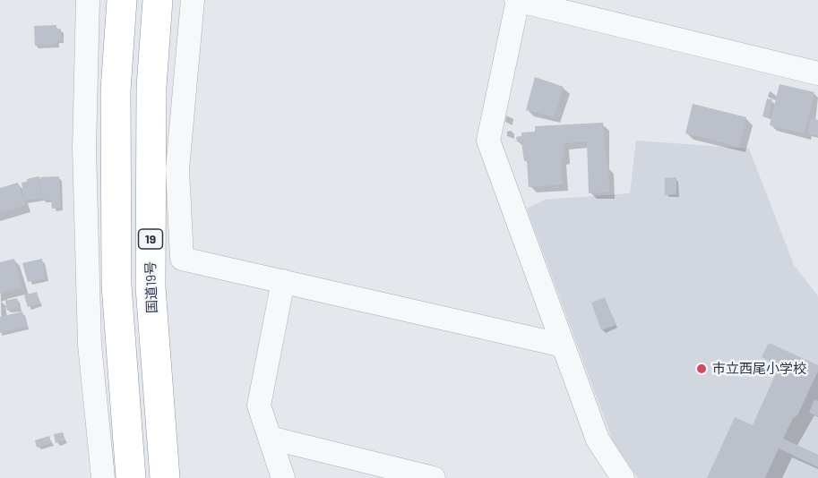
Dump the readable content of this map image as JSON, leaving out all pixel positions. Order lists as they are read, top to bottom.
{
  "streets": {
    "highway": ["19", "国道19号"]
  },
  "places": ["市立西尾小学校"]
}
